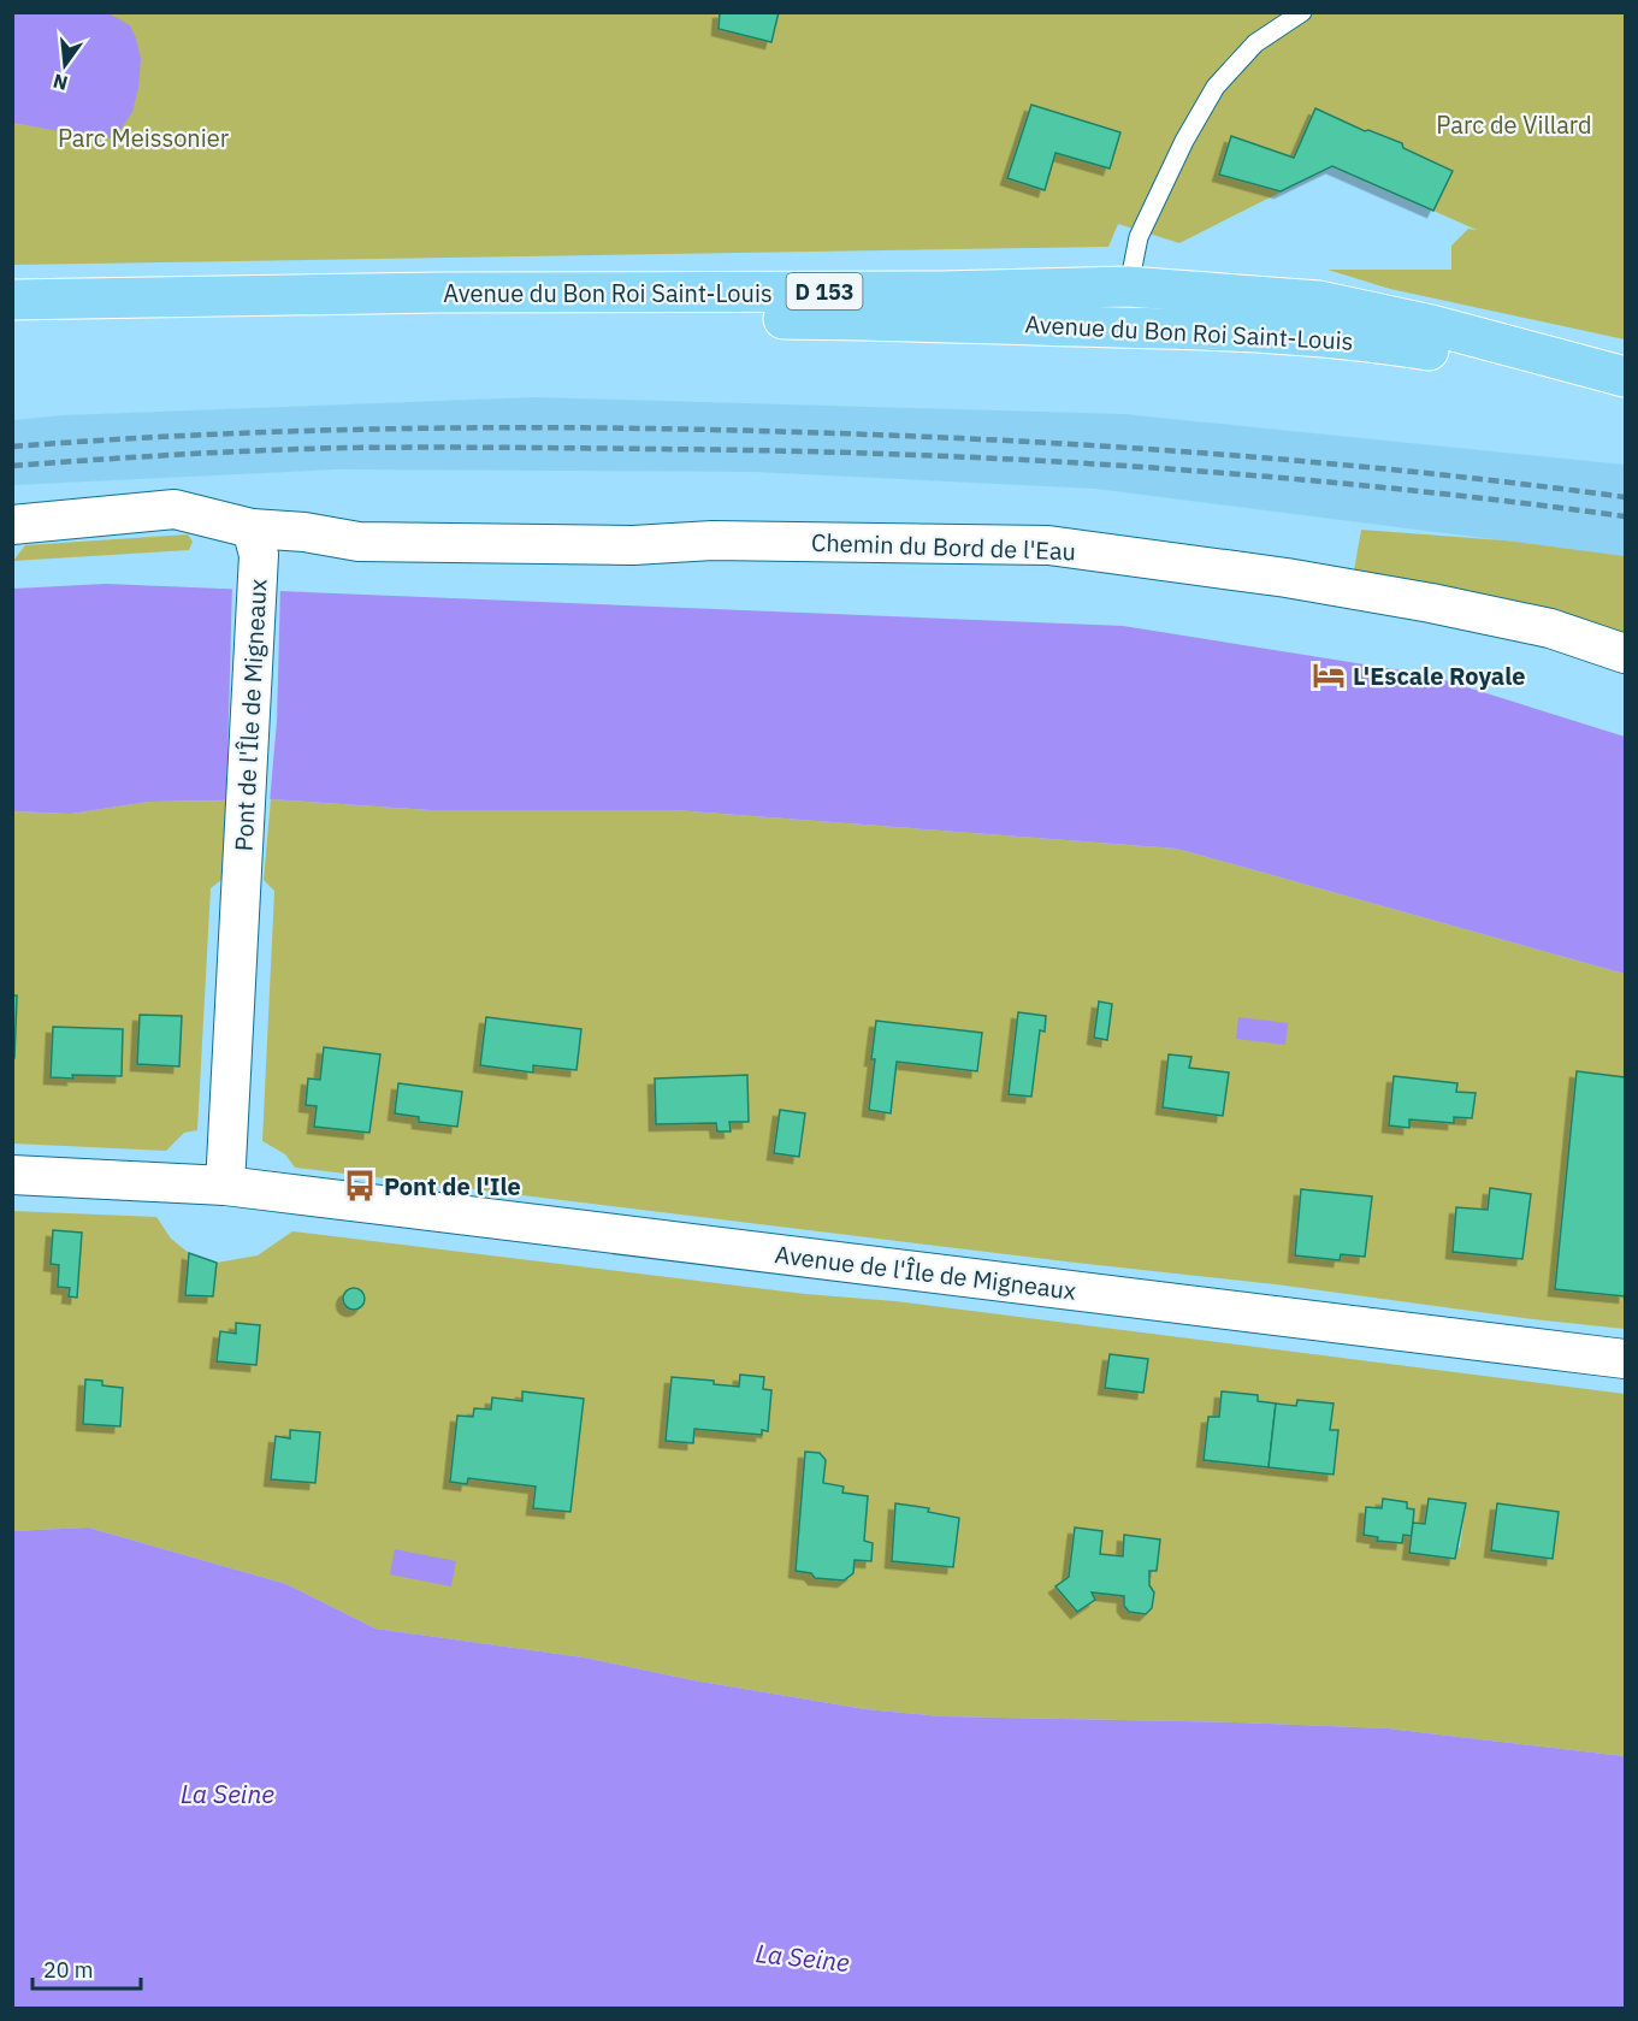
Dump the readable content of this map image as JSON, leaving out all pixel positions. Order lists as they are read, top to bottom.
{
  "streets": {
    "main road": ["D 153", "Avenue du Bon Roi Saint-Louis"],
    "street": ["Chemin du Bord de l'Eau", "Pont de l'Île de Migneaux", "Avenue de l'Île de Migneaux"]
  },
  "crossings": [
    ["Chemin du Bord de l'Eau", "Pont de l'Île de Migneaux"],
    ["Pont de l'Île de Migneaux", "Avenue de l'Île de Migneaux"]
  ],
  "water": ["La Seine"],
  "parks": ["Parc de Villard", "Parc Meissonier"],
  "places": {
    "hotel": ["L'Escale Royale"],
    "bus stop": ["Pont de l'Ile"]
  },
  "scale_bar": "20 m",
  "north": "bottom"
}
